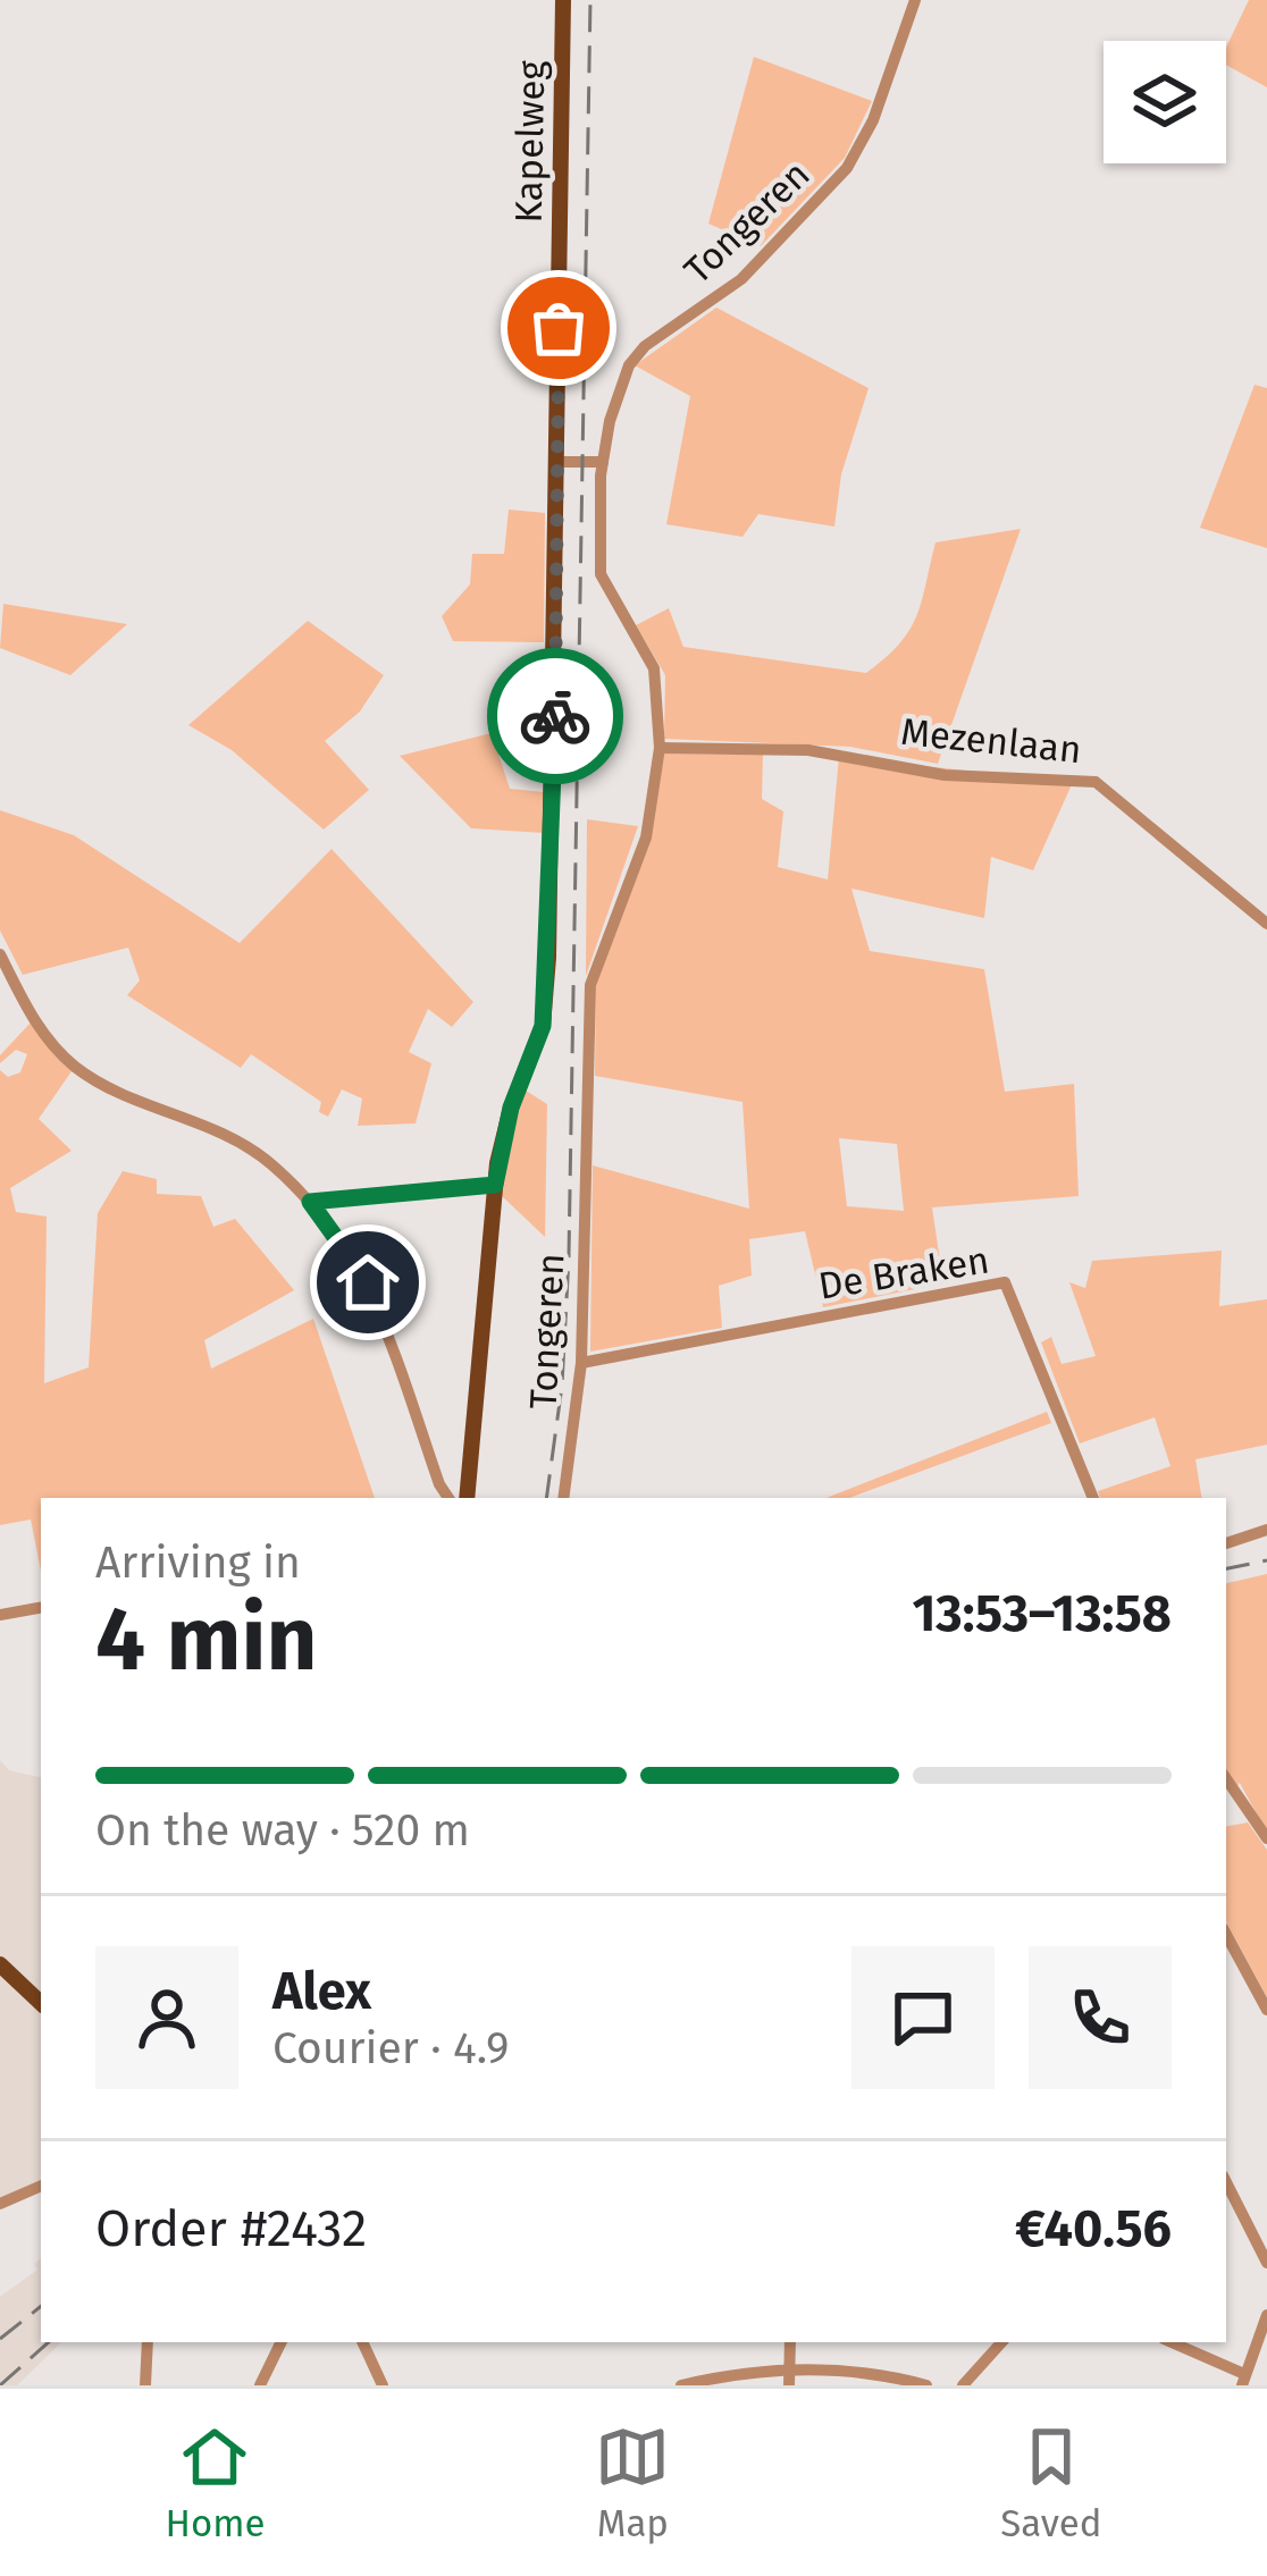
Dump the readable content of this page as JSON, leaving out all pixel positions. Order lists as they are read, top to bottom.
{
  "streets": {
    "main road": ["Kapelweg"],
    "street": ["Tongeren", "Mezenlaan", "De Braken"]
  },
  "crossings": [
    ["Tongeren", "Mezenlaan"],
    ["Tongeren", "De Braken"]
  ],
  "page": {
    "heading": ["4 min", "Arriving in", "13:53–13:58"],
    "panel": [
      "Alex",
      "Courier · 4.9",
      "Order #2432",
      "€40.56"
    ],
    "bar": "On the way · 520 m",
    "tabs": ["Home", "Map", "Saved"]
  }
}
